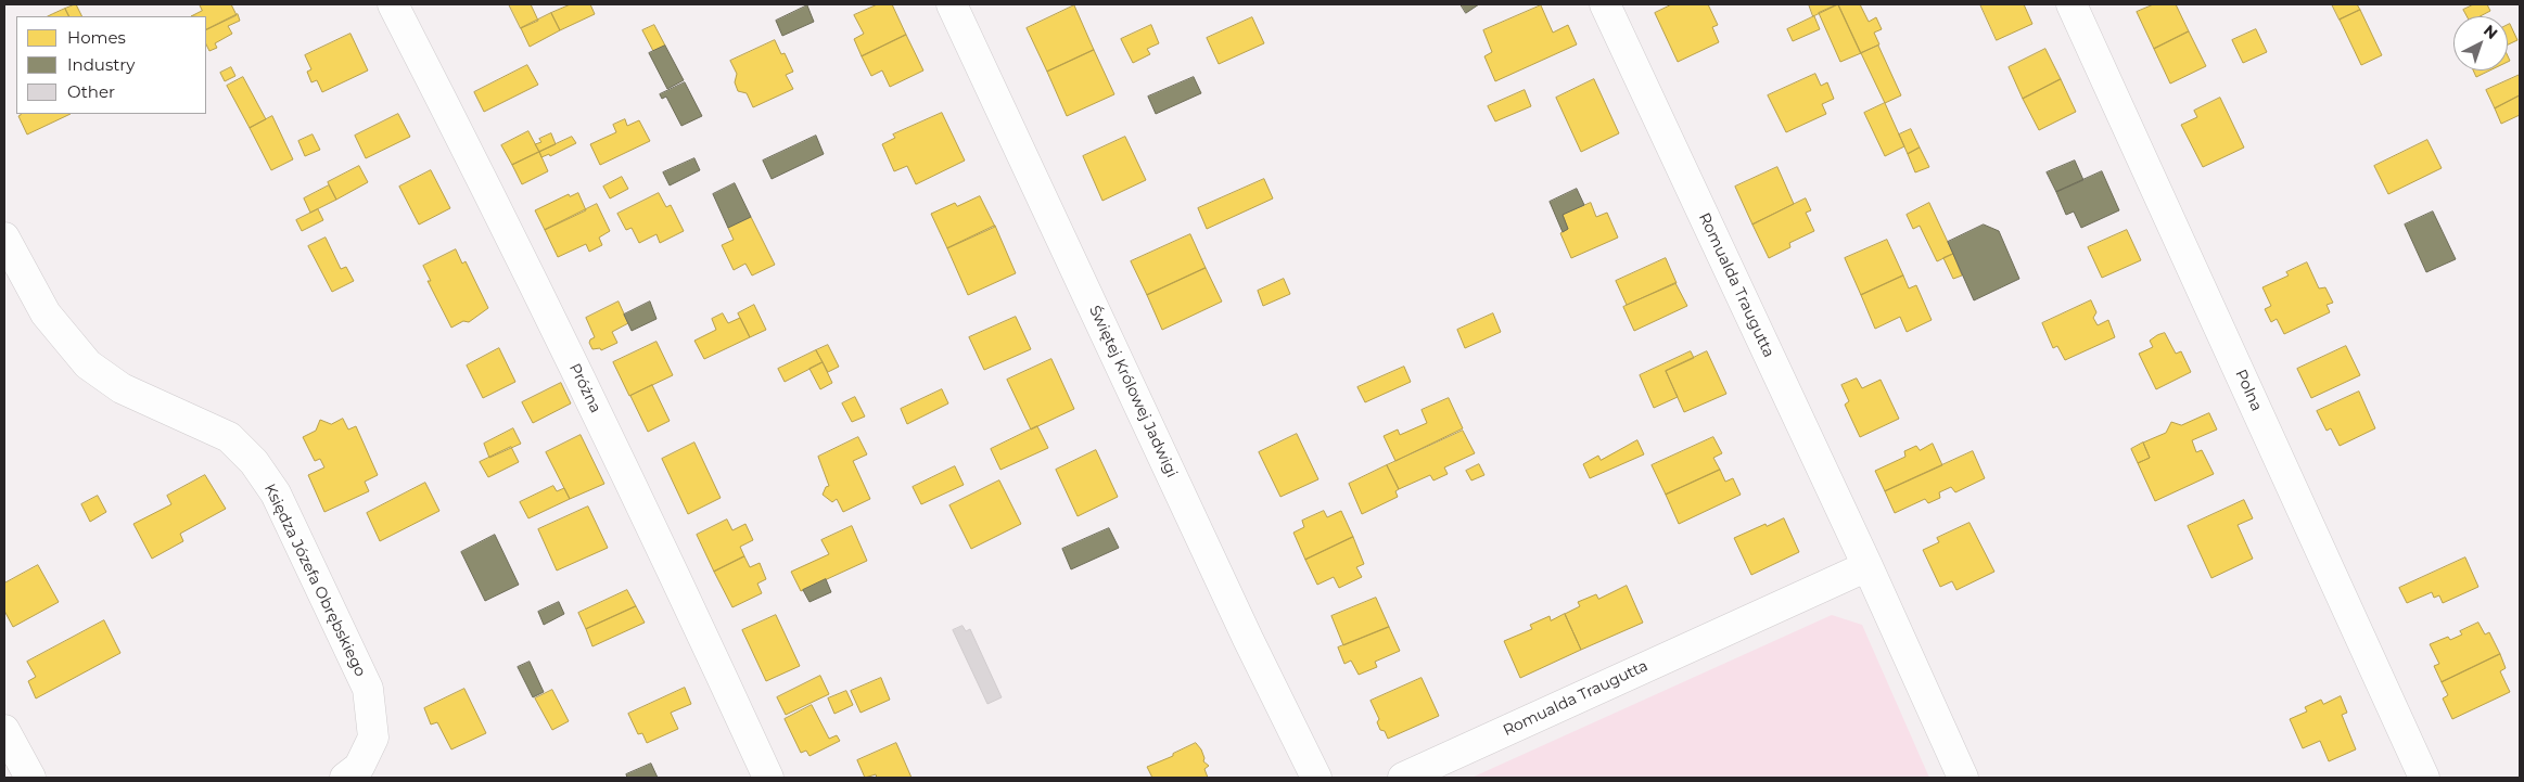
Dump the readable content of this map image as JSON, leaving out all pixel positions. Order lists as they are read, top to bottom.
{
  "streets": {
    "street": [
      "Romualda Traugutta",
      "Próżna",
      "Polna",
      "Świętej Królowej Jadwigi",
      "Księdza Józefa Obrębskiego"
    ]
  },
  "legend": ["Homes", "Industry", "Other"],
  "north": "top right"
}
